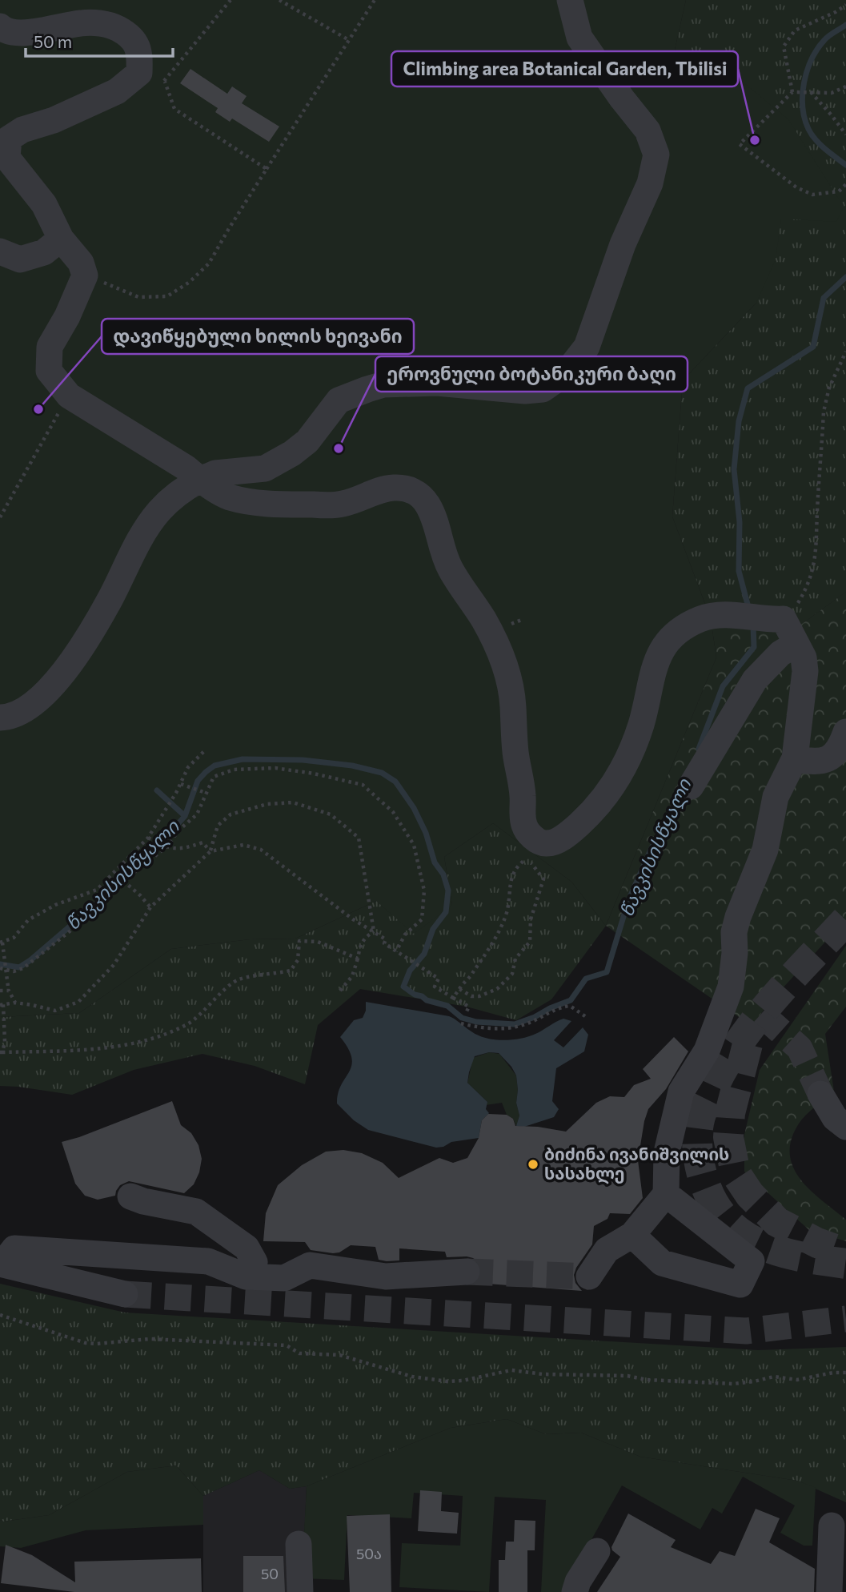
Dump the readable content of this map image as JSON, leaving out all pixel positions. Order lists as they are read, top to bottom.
{
  "water": ["წავკისისწყალი"],
  "places": [
    "Climbing area Botanical Garden, Tbilisi",
    "დავიწყებული ხილის ხეივანი",
    "ეროვნული ბოტანიკური ბაღი",
    "ბიძინა ივანიშვილის სასახლე"
  ],
  "house_numbers": ["50ა", "50"],
  "scale_bar": "50 m"
}
